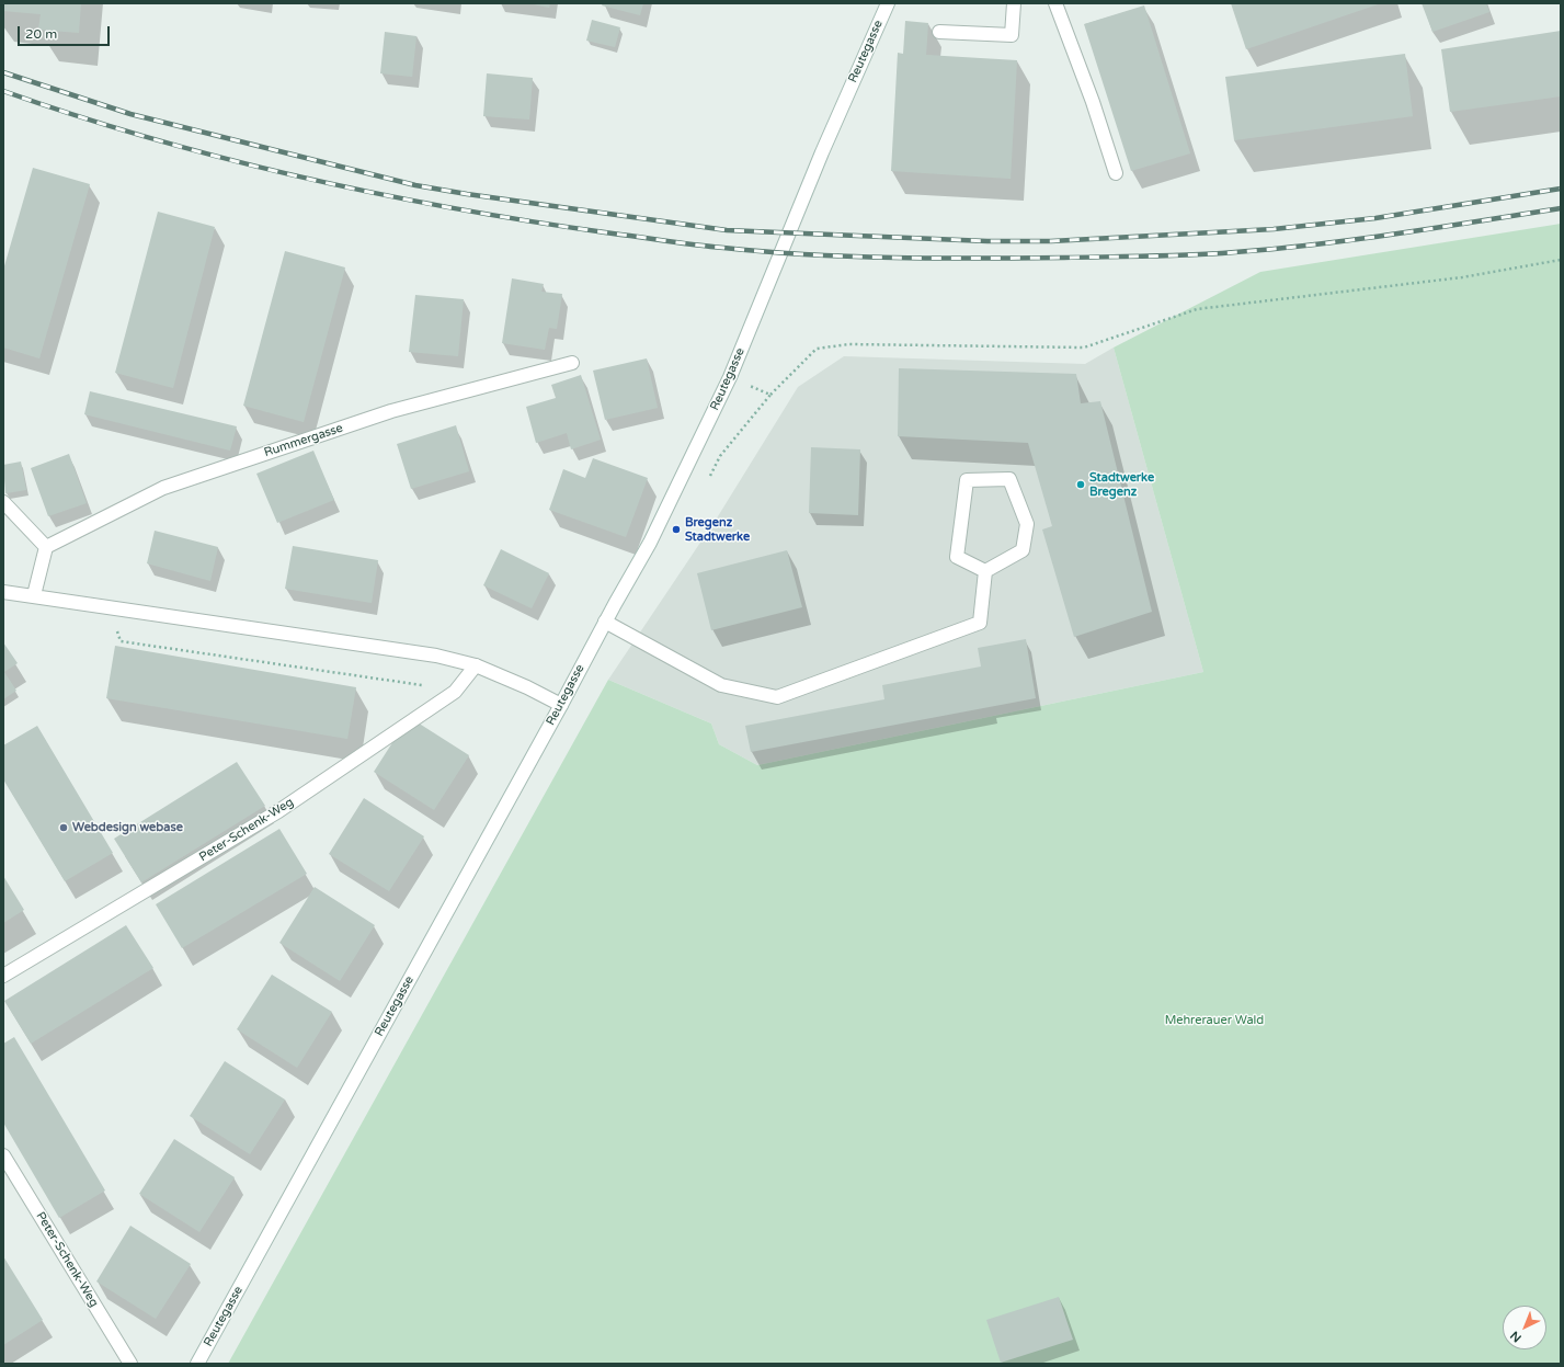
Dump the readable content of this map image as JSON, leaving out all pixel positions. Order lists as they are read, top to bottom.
{
  "streets": {
    "street": ["Reutegasse", "Rummergasse", "Peter-Schenk-Weg"]
  },
  "parks": ["Mehrerauer Wald"],
  "places": ["Stadtwerke Bregenz", "Bregenz Stadtwerke", "Webdesign webase"],
  "scale_bar": "20 m",
  "north": "bottom left"
}
